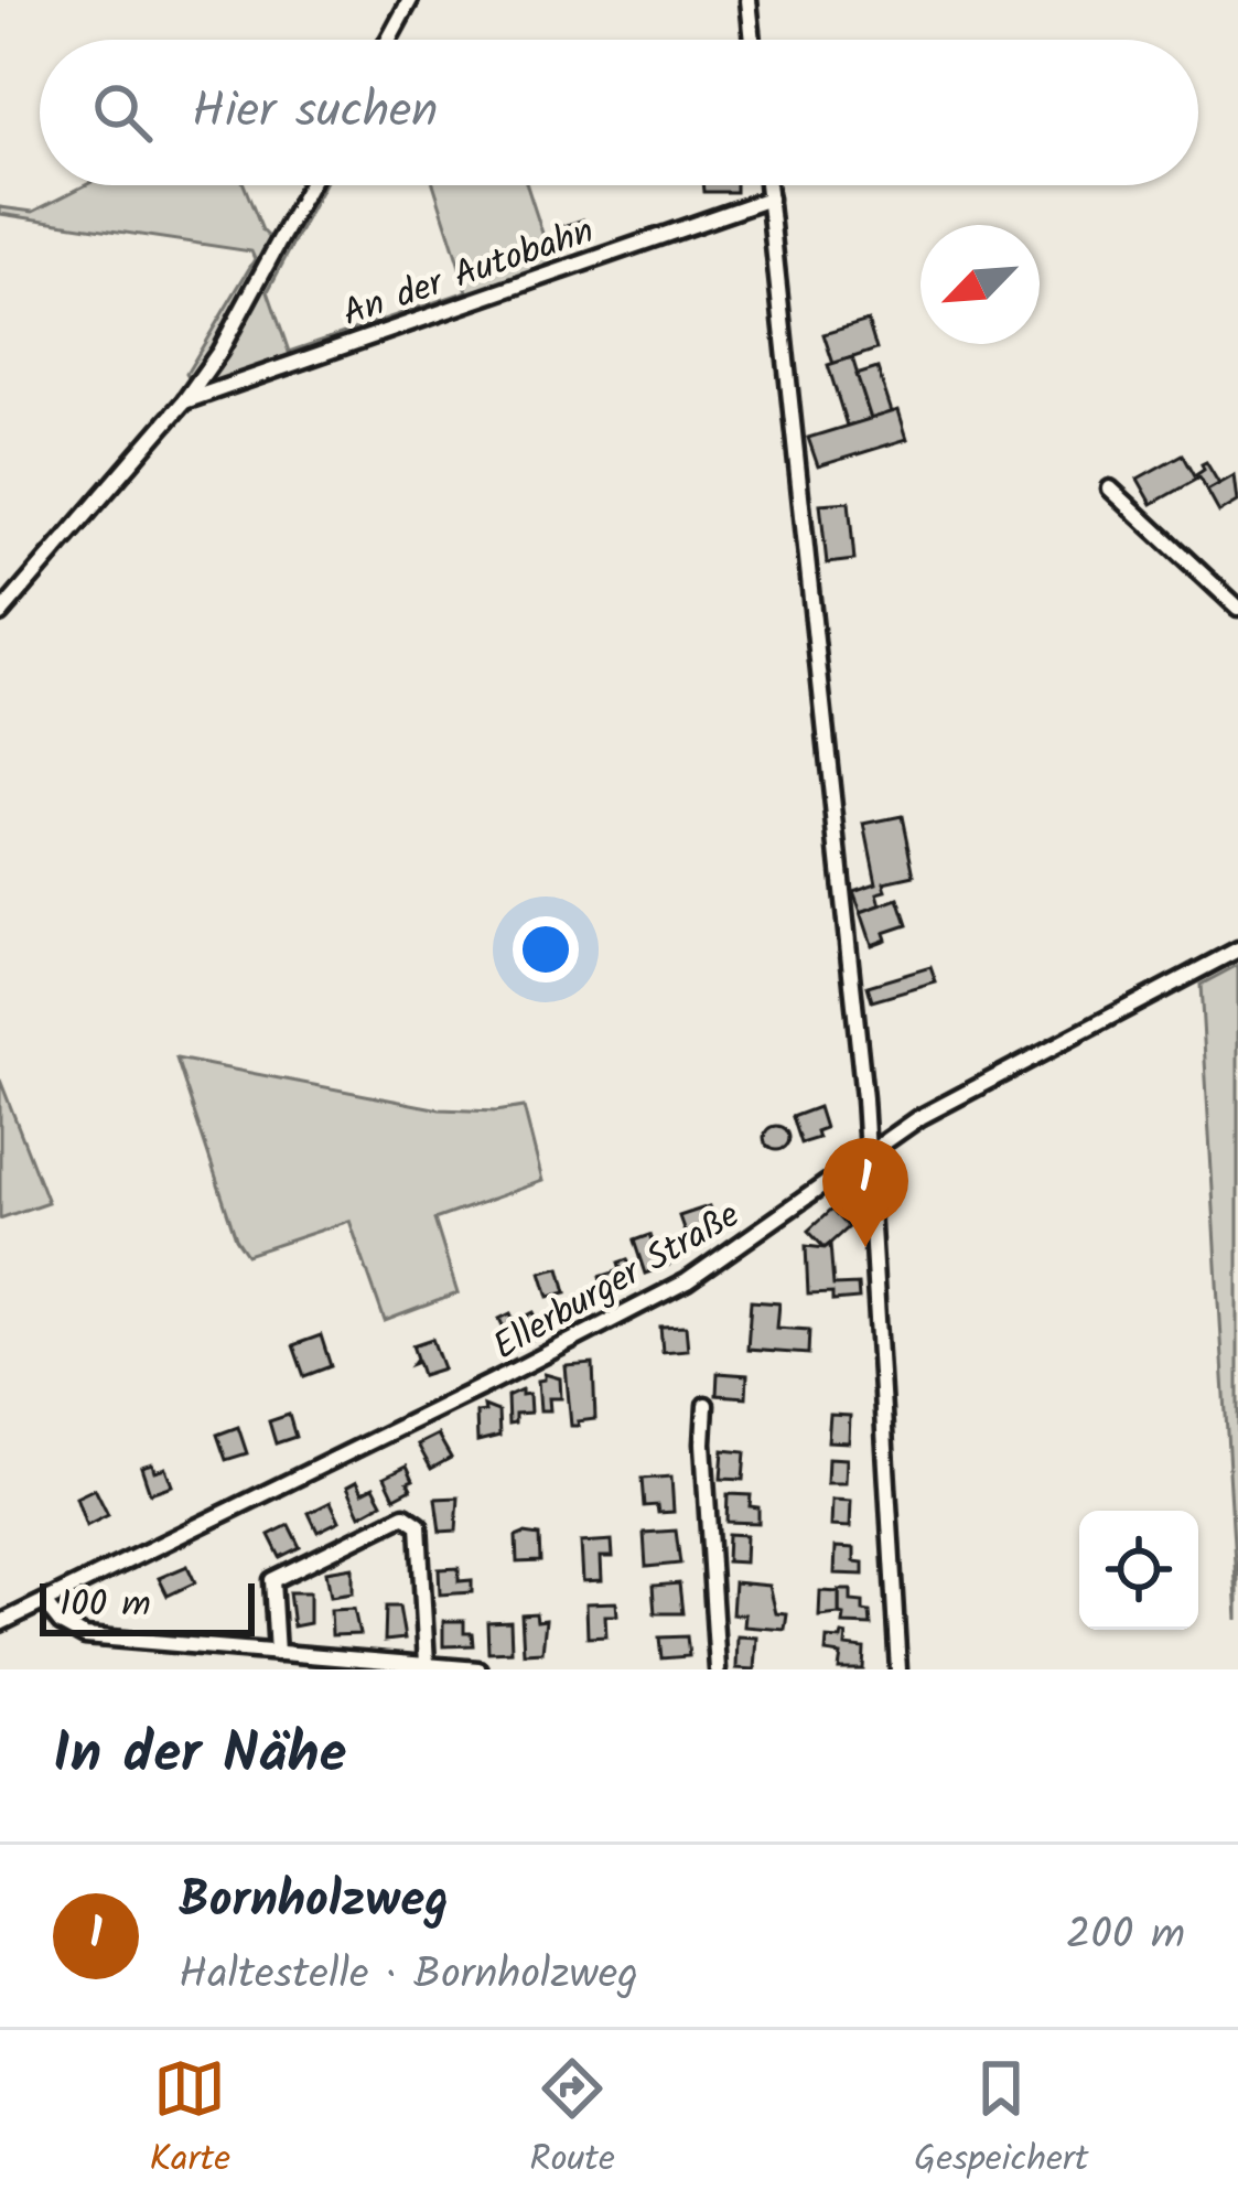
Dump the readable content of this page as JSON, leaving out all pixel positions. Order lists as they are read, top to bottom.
{
  "streets": {
    "street": ["An der Autobahn", "Ellerburger Straße"]
  },
  "scale_bar": "100 m",
  "north": "bottom left",
  "page": {
    "search": "Hier suchen",
    "pins": "1",
    "scale": "100 m",
    "heading": "In der Nähe",
    "list": [
      {
        "mark": "1",
        "name": "Bornholzweg",
        "note": "Haltestelle · Bornholzweg",
        "value": "200 m"
      }
    ],
    "nav": ["Karte", "Route", "Gespeichert"]
  }
}
